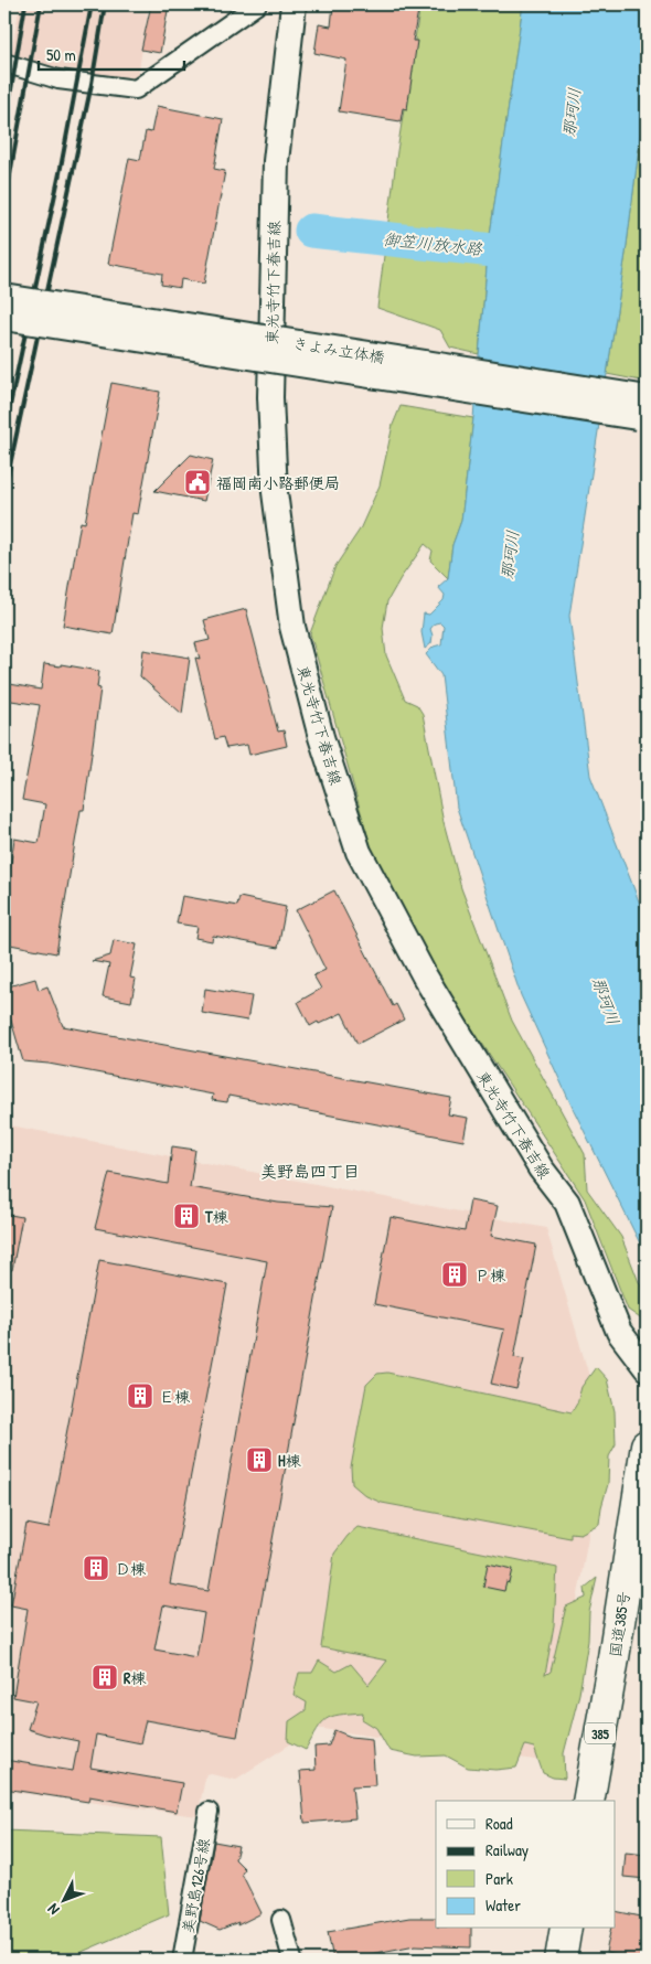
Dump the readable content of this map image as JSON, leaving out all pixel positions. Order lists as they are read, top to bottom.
{
  "streets": {
    "highway": ["国道385号", "385"],
    "main road": ["東光寺竹下春吉線", "きよみ立体橋"],
    "street": ["美野島126号線"]
  },
  "districts": ["美野島四丁目"],
  "water": ["那珂川", "御笠川放水路"],
  "places": {
    "public building": ["福岡南小路郵便局"],
    "building": [
      "T棟",
      "Ｐ棟",
      "Ｅ棟",
      "H棟",
      "Ｄ棟",
      "R棟"
    ]
  },
  "legend": [
    "Road",
    "Railway",
    "Park",
    "Water"
  ],
  "scale_bar": "50 m",
  "north": "bottom left"
}
